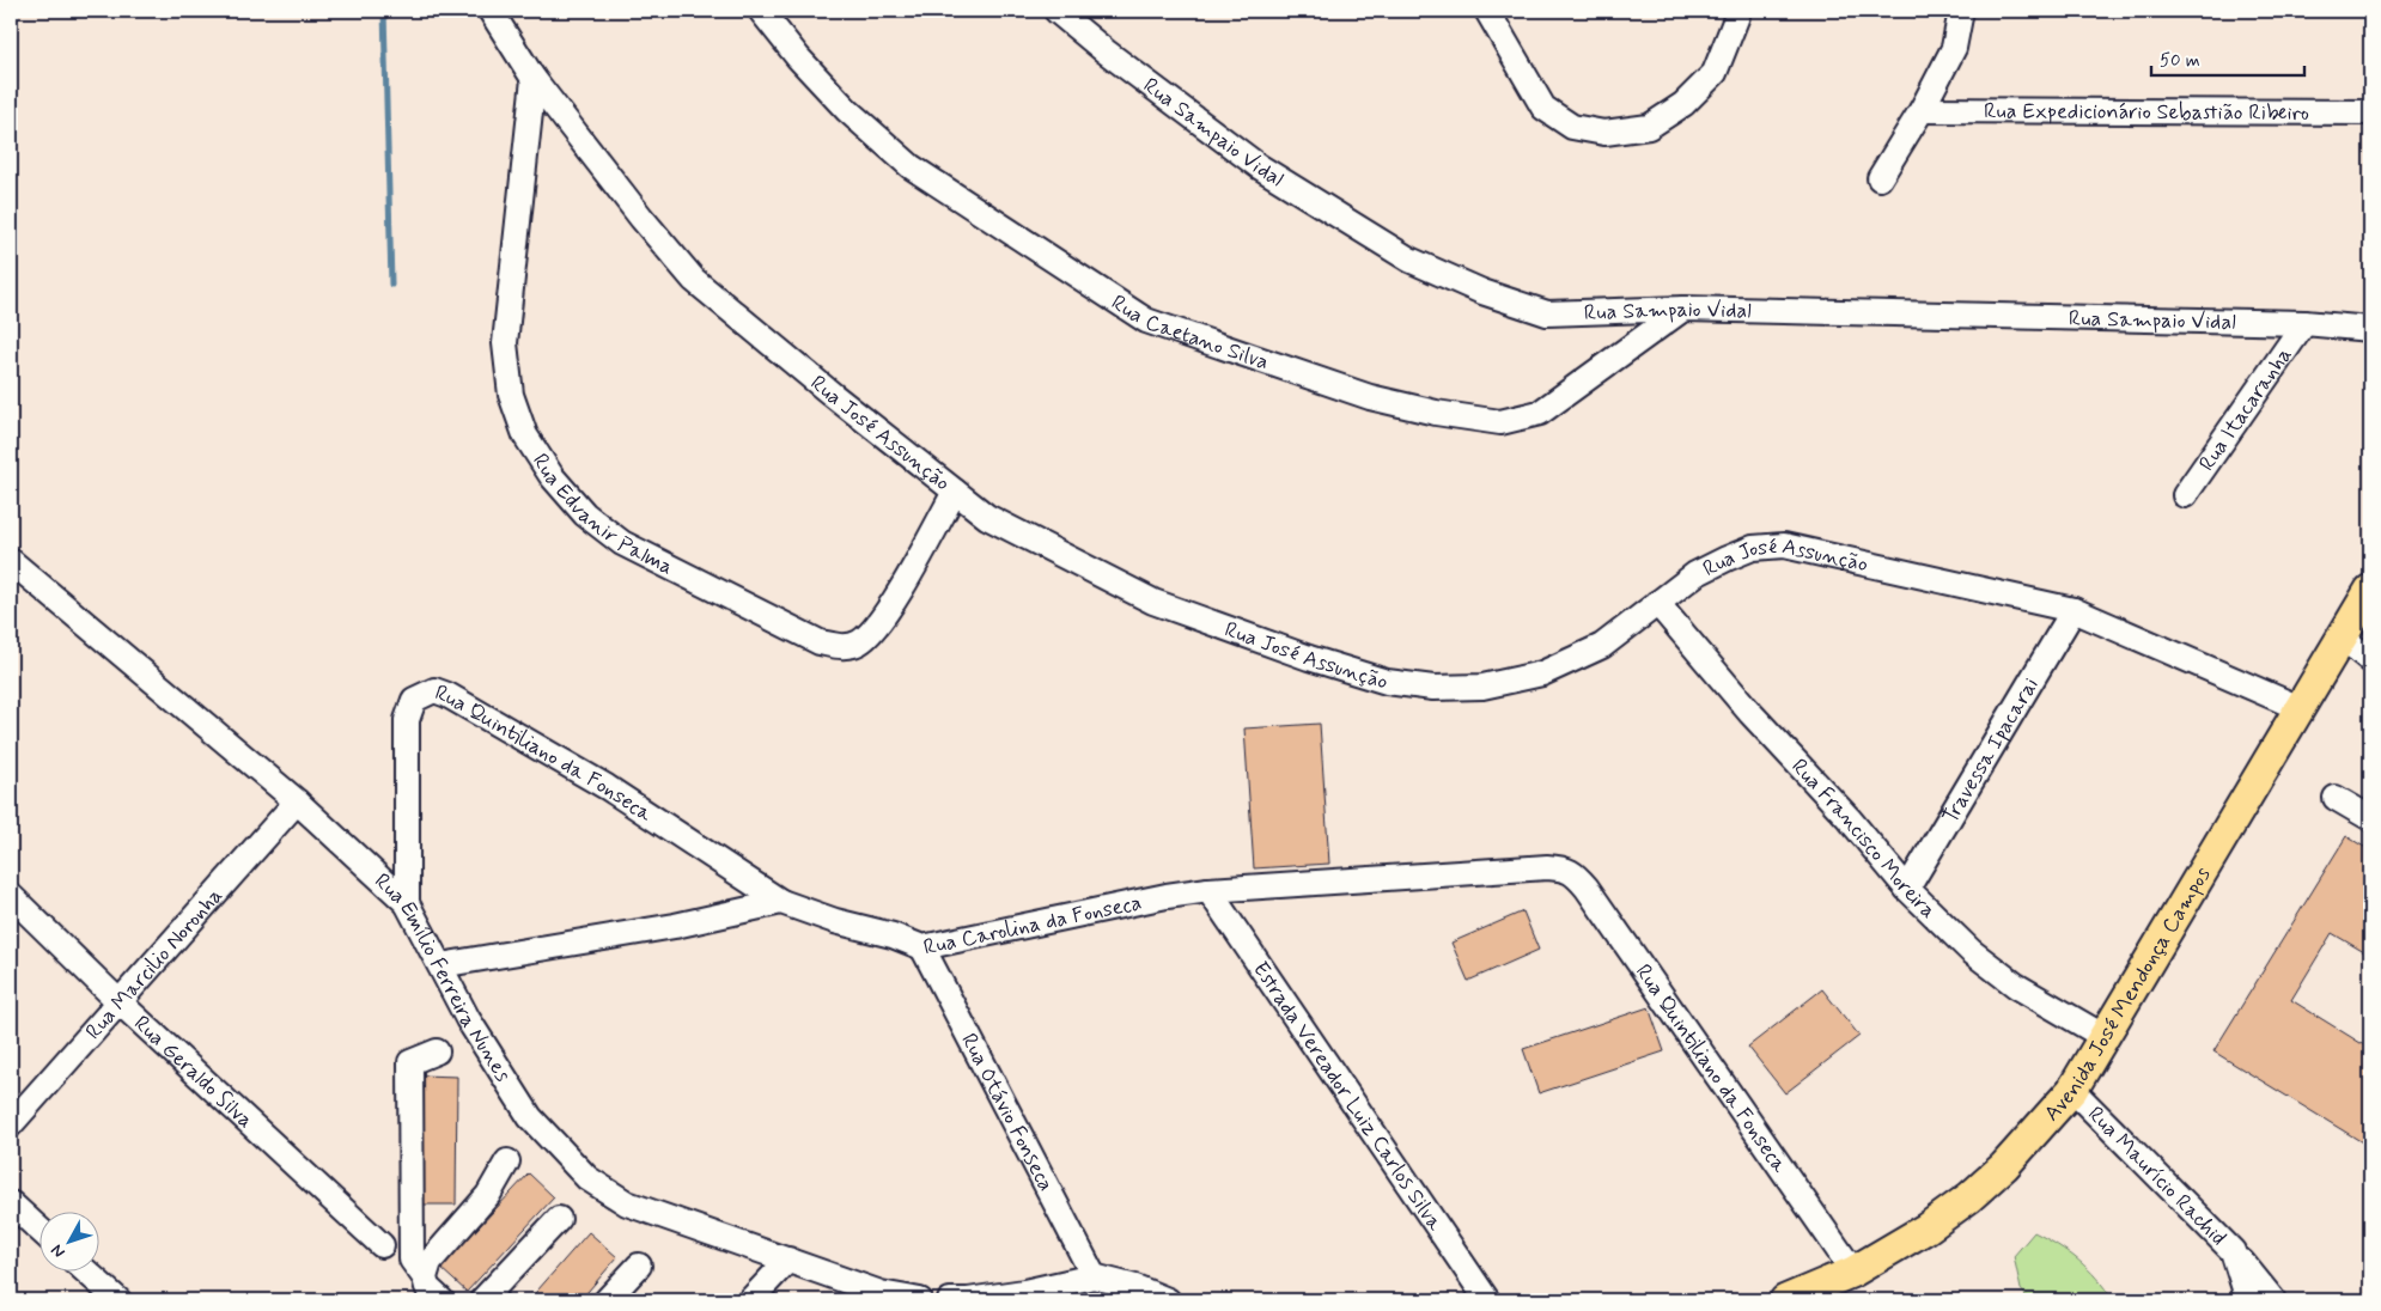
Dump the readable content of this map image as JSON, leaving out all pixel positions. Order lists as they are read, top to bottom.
{
  "streets": {
    "main road": ["Avenida José Mendonça Campos"],
    "street": [
      "Rua Expedicionário Sebastião Ribeiro",
      "Rua Sampaio Vidal",
      "Rua Caetano Silva",
      "Rua Itacaranha",
      "Rua José Assunção",
      "Rua Edvanir Palma",
      "Travessa Ipacarai",
      "Rua Quintiliano da Fonseca",
      "Rua Francisco Moreira",
      "Rua Carolina da Fonseca",
      "Rua Marcilio Noronha",
      "Rua Emílio Ferreira Nunes",
      "Rua Geraldo Silva",
      "Estrada Vereador Luiz Carlos Silva",
      "Rua Otávio Fonseca",
      "Rua Maurício Rachid"
    ]
  },
  "crossings": [
    ["Rua Sampaio Vidal", "Rua Caetano Silva"],
    ["Rua Sampaio Vidal", "Rua Itacaranha"],
    ["Rua José Assunção", "Rua Edvanir Palma"],
    ["Rua José Assunção", "Travessa Ipacarai"],
    ["Rua José Assunção", "Rua Francisco Moreira"],
    ["Rua José Assunção", "Avenida José Mendonça Campos"],
    ["Travessa Ipacarai", "Rua Francisco Moreira"],
    ["Rua Quintiliano da Fonseca", "Rua Carolina da Fonseca"],
    ["Rua Quintiliano da Fonseca", "Rua Emílio Ferreira Nunes"],
    ["Rua Quintiliano da Fonseca", "Avenida José Mendonça Campos"],
    ["Rua Francisco Moreira", "Avenida José Mendonça Campos"],
    ["Rua Carolina da Fonseca", "Estrada Vereador Luiz Carlos Silva"],
    ["Rua Carolina da Fonseca", "Rua Otávio Fonseca"],
    ["Rua Marcilio Noronha", "Rua Emílio Ferreira Nunes"],
    ["Rua Marcilio Noronha", "Rua Geraldo Silva"],
    ["Avenida José Mendonça Campos", "Rua Maurício Rachid"]
  ],
  "scale_bar": "50 m",
  "north": "bottom left"
}
